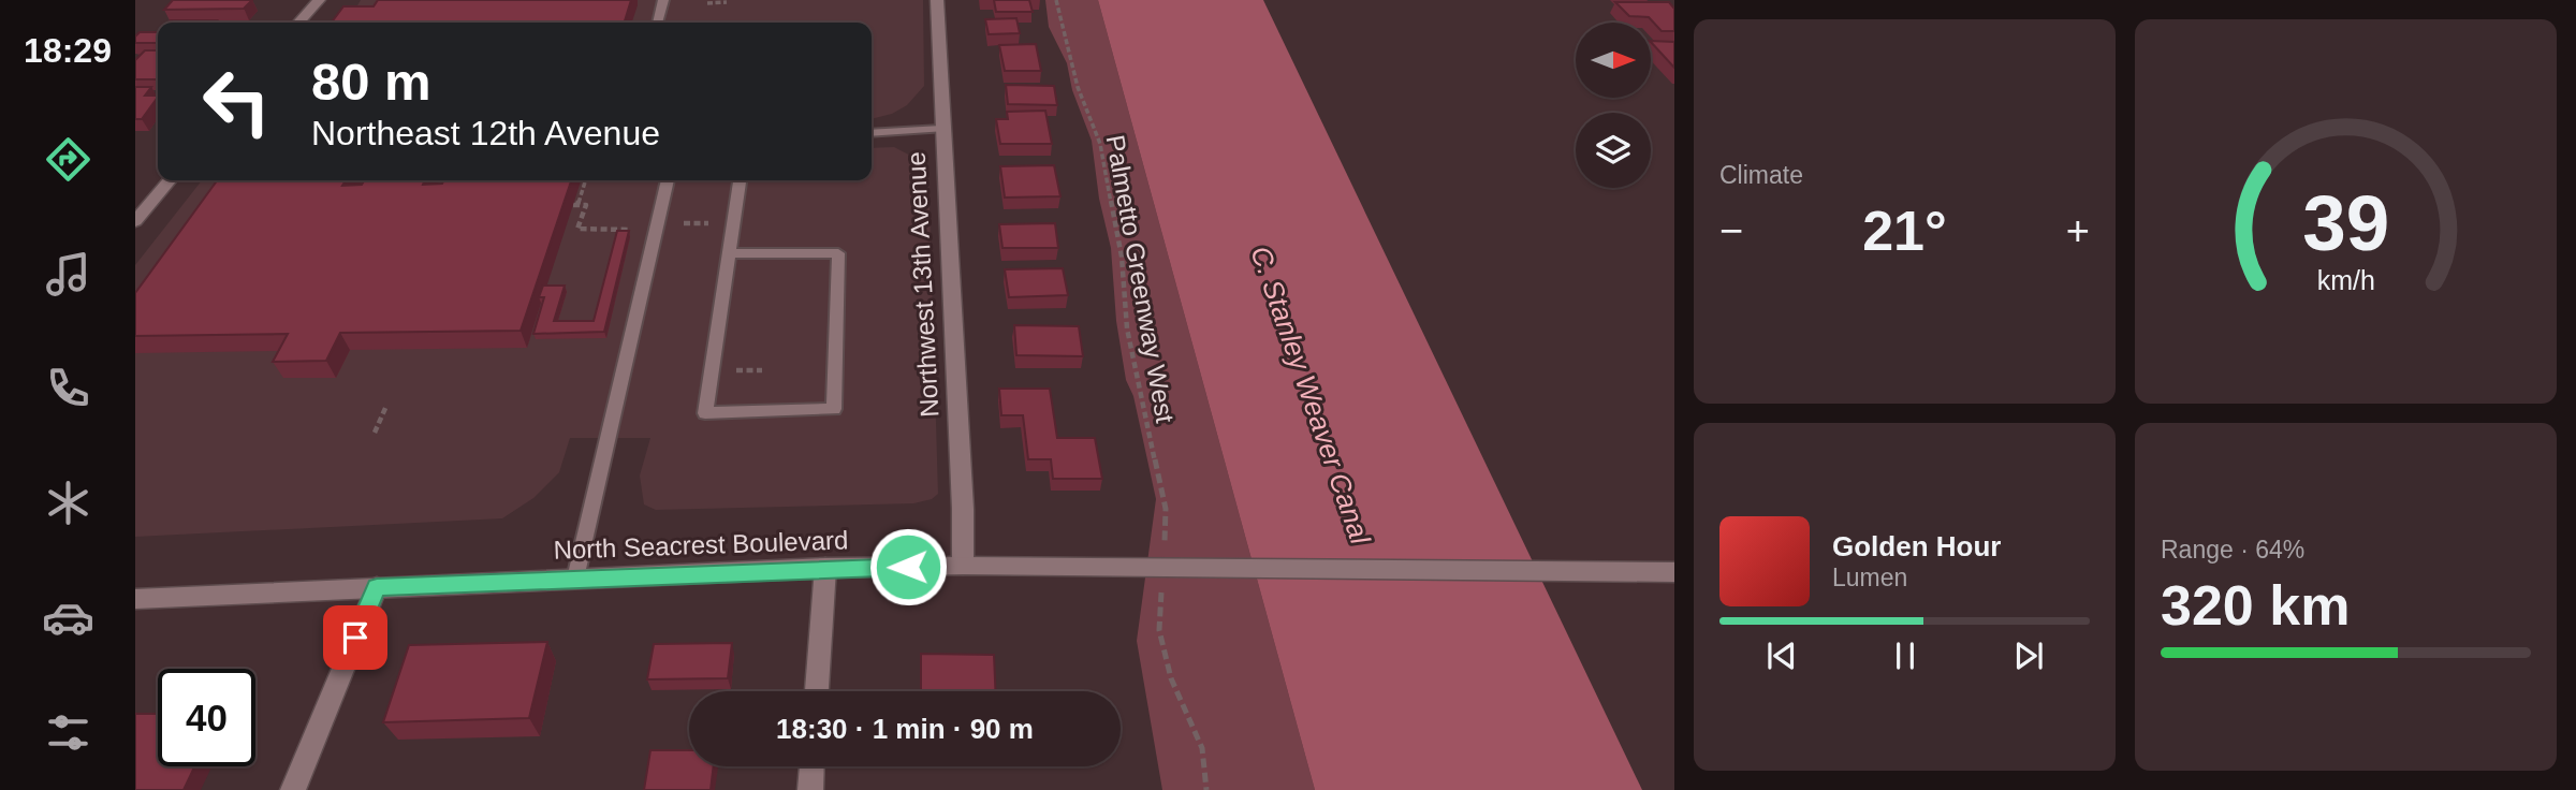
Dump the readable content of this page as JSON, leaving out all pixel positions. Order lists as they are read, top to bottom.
{
  "streets": {
    "street": ["Northwest 13th Avenue", "North Seacrest Boulevard"],
    "path": ["Palmetto Greenway West"]
  },
  "crossings": [
    ["Palmetto Greenway West", "North Seacrest Boulevard"],
    ["Northwest 13th Avenue", "North Seacrest Boulevard"]
  ],
  "water": ["C. Stanley Weaver Canal"],
  "north": "right",
  "page": {
    "tabs": "18:29",
    "tile": [
      "Climate",
      ["Range · 64%", "320 km"]
    ],
    "turn": ["80 m", "Northeast 12th Avenue"],
    "heat": ["−", "21°", "+"],
    "song": ["Golden Hour", "Lumen"],
    "limit": "40",
    "trip": "18:30 · 1 min · 90 m",
    "gauge": ["39", "km/h"]
  }
}
